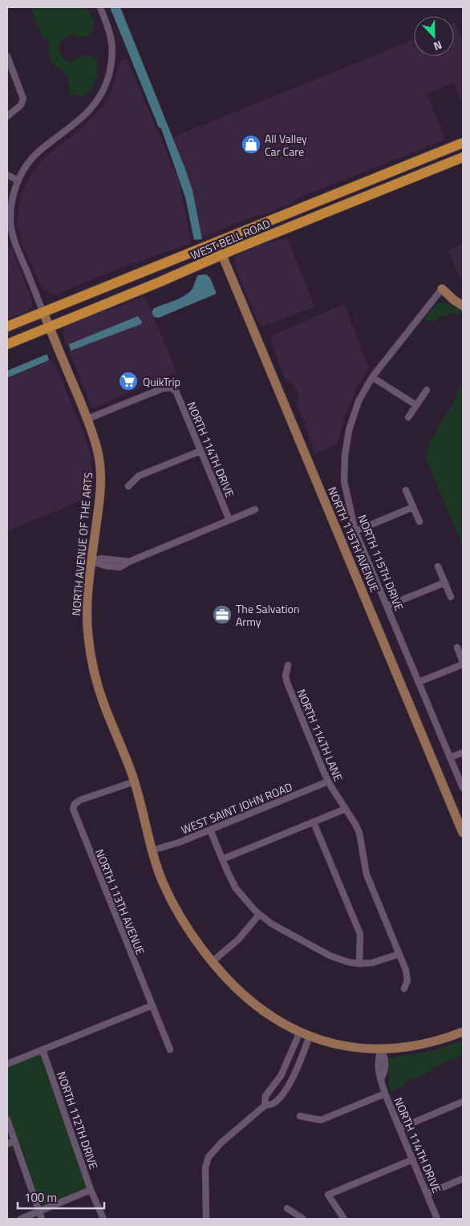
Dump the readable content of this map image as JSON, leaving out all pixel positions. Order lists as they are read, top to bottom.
{
  "streets": {
    "main road": ["WEST BELL ROAD"],
    "street": [
      "NORTH 114TH DRIVE",
      "NORTH 115TH AVENUE",
      "NORTH AVENUE OF THE ARTS",
      "NORTH 115TH DRIVE",
      "NORTH 114TH LANE",
      "WEST SAINT JOHN ROAD",
      "NORTH 113TH AVENUE",
      "NORTH 112TH DRIVE"
    ]
  },
  "crossings": [
    ["WEST BELL ROAD", "NORTH 115TH AVENUE"],
    ["WEST BELL ROAD", "NORTH AVENUE OF THE ARTS"],
    ["NORTH 114TH DRIVE", "NORTH AVENUE OF THE ARTS"],
    ["NORTH AVENUE OF THE ARTS", "WEST SAINT JOHN ROAD"],
    ["NORTH AVENUE OF THE ARTS", "NORTH 113TH AVENUE"],
    ["NORTH 114TH LANE", "WEST SAINT JOHN ROAD"]
  ],
  "places": {
    "shop": ["All Valley Car Care"],
    "supermarket": ["QuikTrip"],
    "office": ["The Salvation Army"]
  },
  "scale_bar": "100 m",
  "north": "bottom"
}
